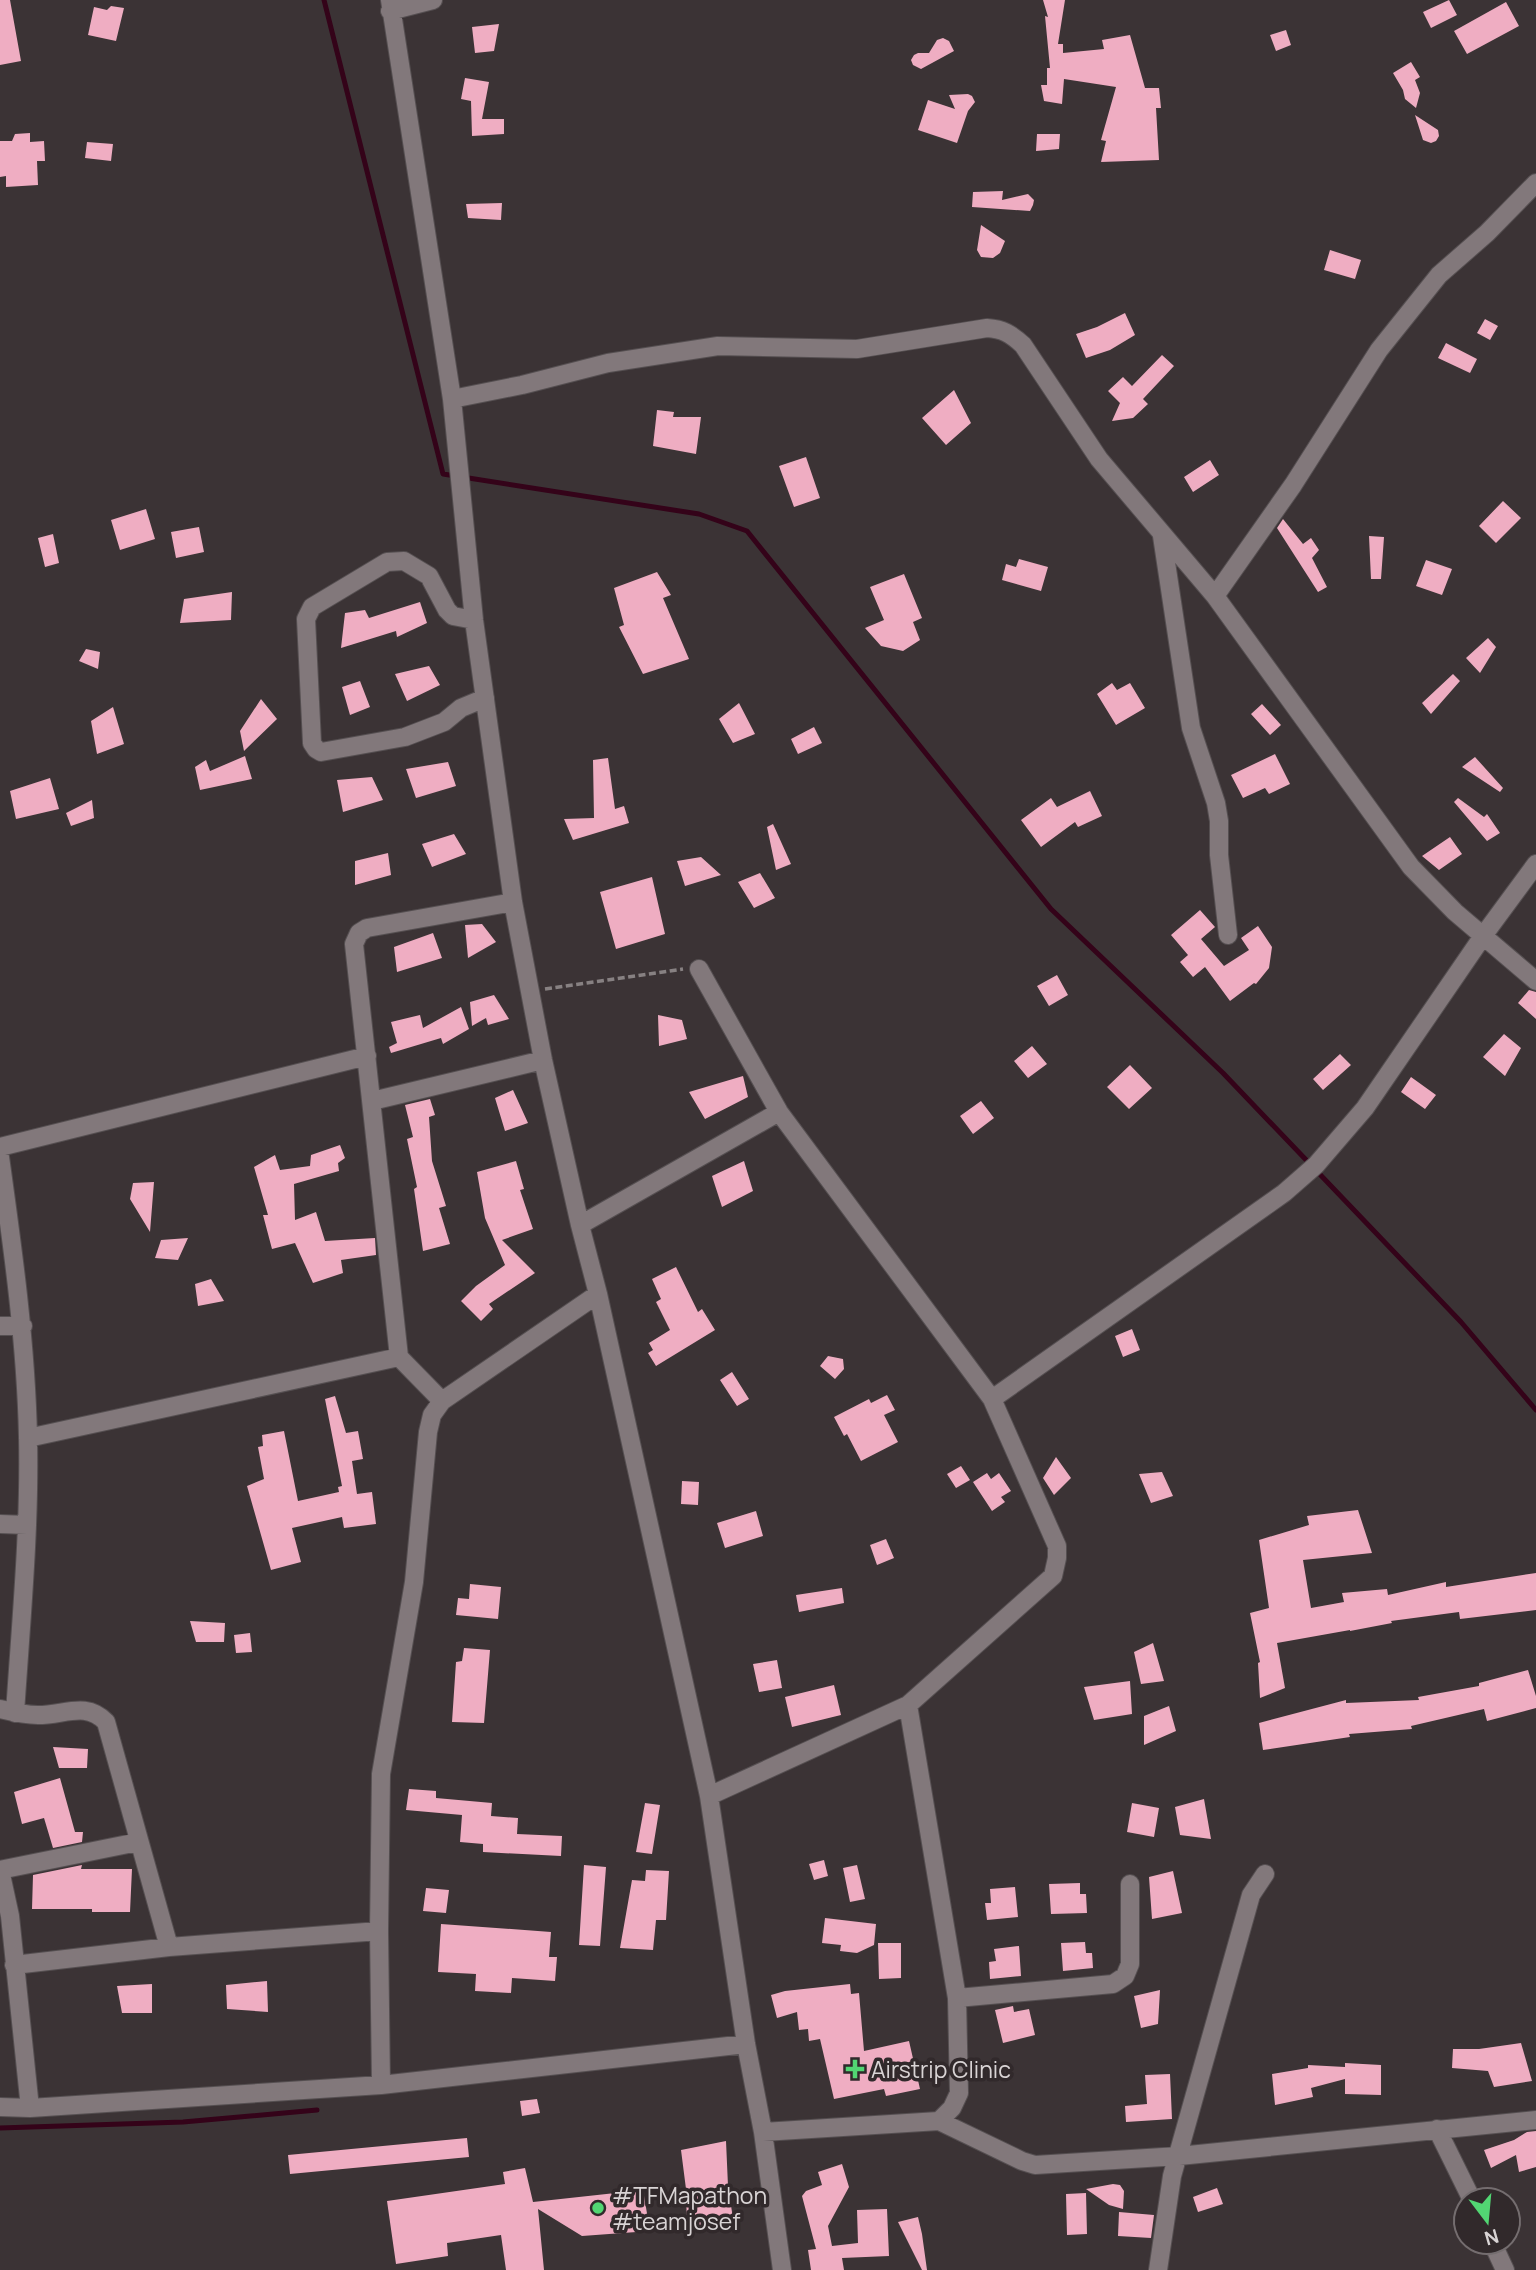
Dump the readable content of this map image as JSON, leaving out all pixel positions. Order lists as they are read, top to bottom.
{
  "places": {
    "health": ["Airstrip Clinic"],
    "other": ["#TFMapathon #teamjosef"]
  },
  "north": "bottom"
}
